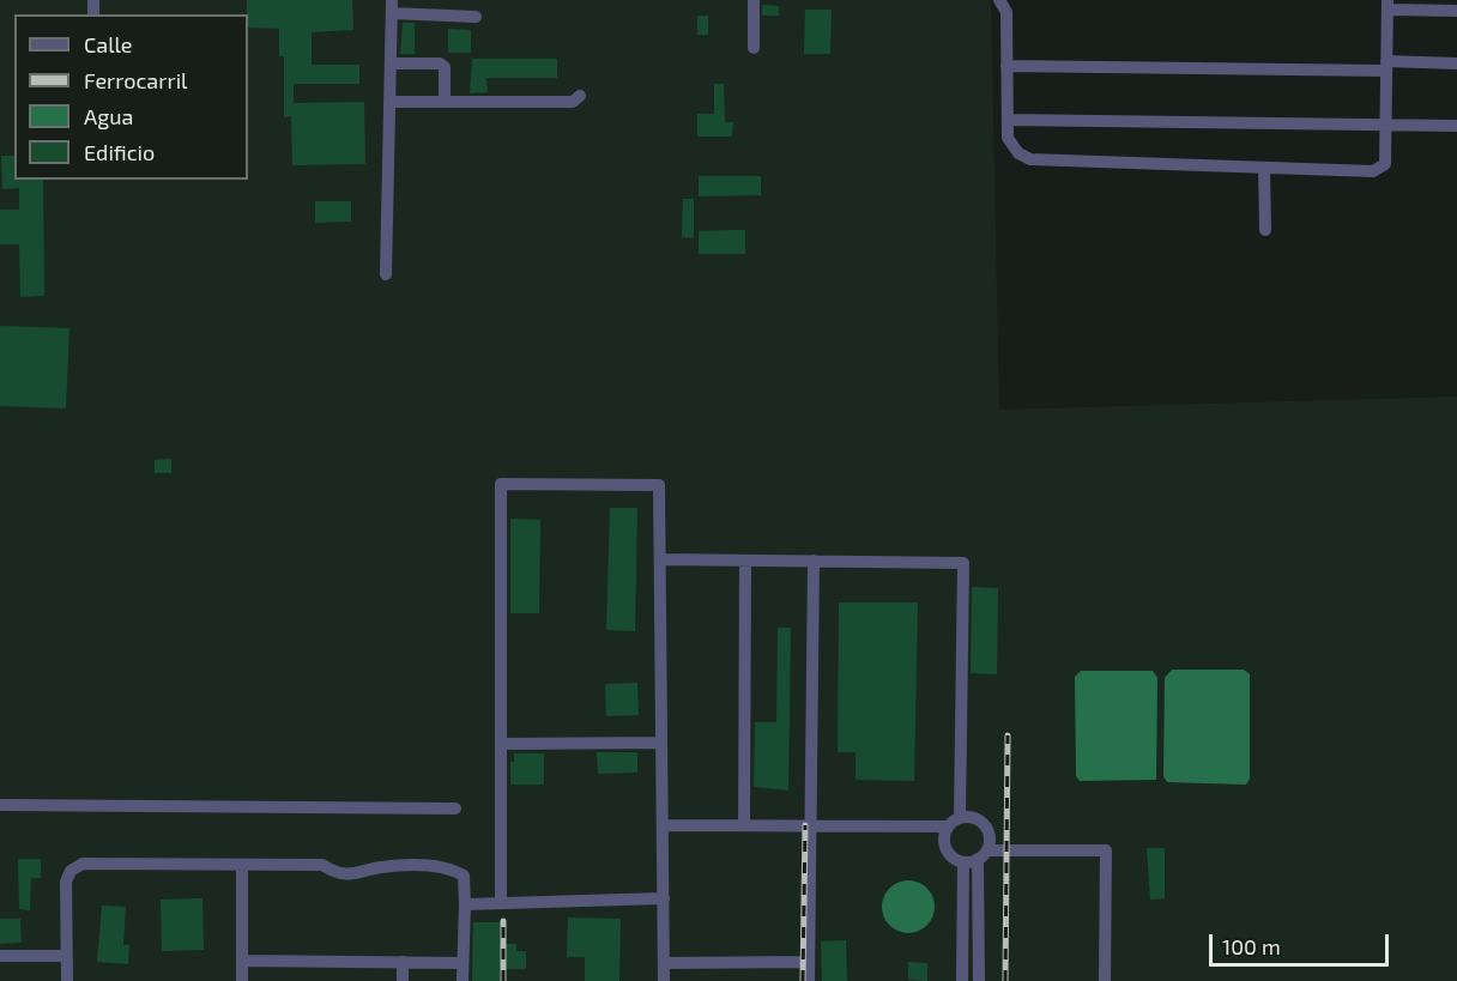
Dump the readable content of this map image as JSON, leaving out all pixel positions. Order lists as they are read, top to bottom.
{
  "legend": [
    "Calle",
    "Ferrocarril",
    "Agua",
    "Edificio"
  ],
  "scale_bar": "100 m"
}
